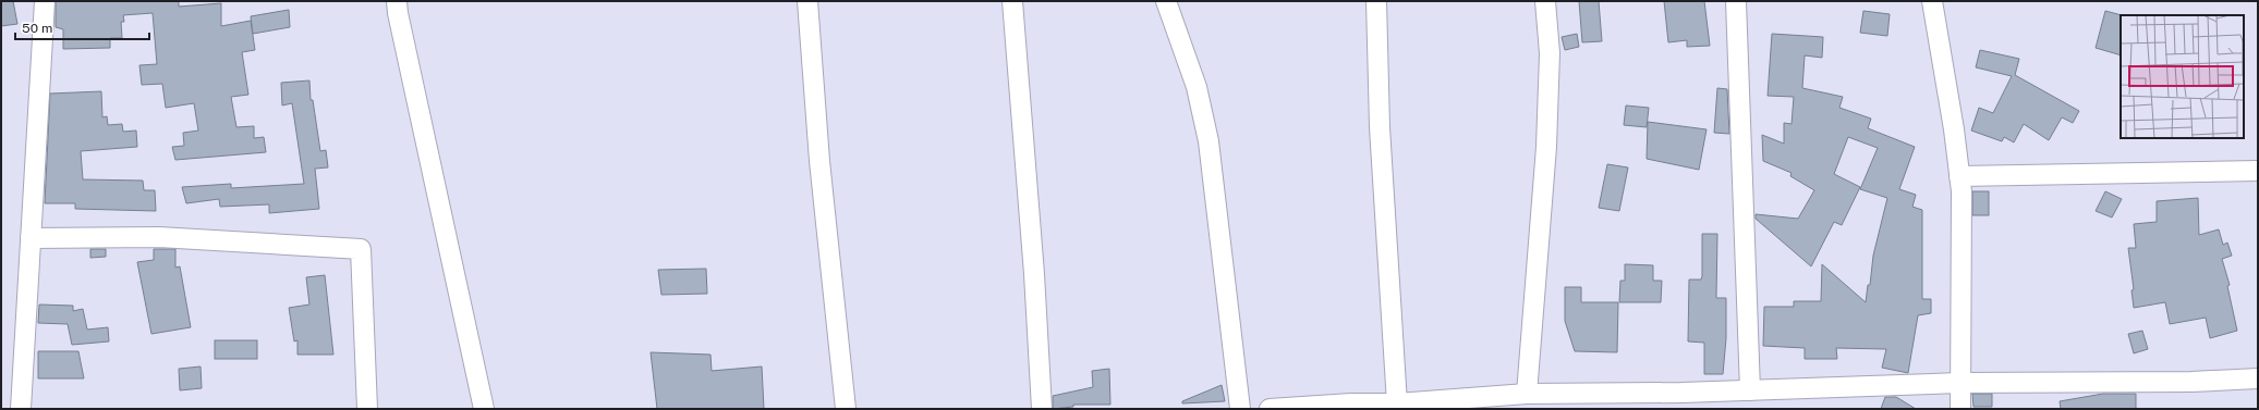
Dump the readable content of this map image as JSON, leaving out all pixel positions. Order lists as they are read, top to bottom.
{
  "scale_bar": "50 m"
}
